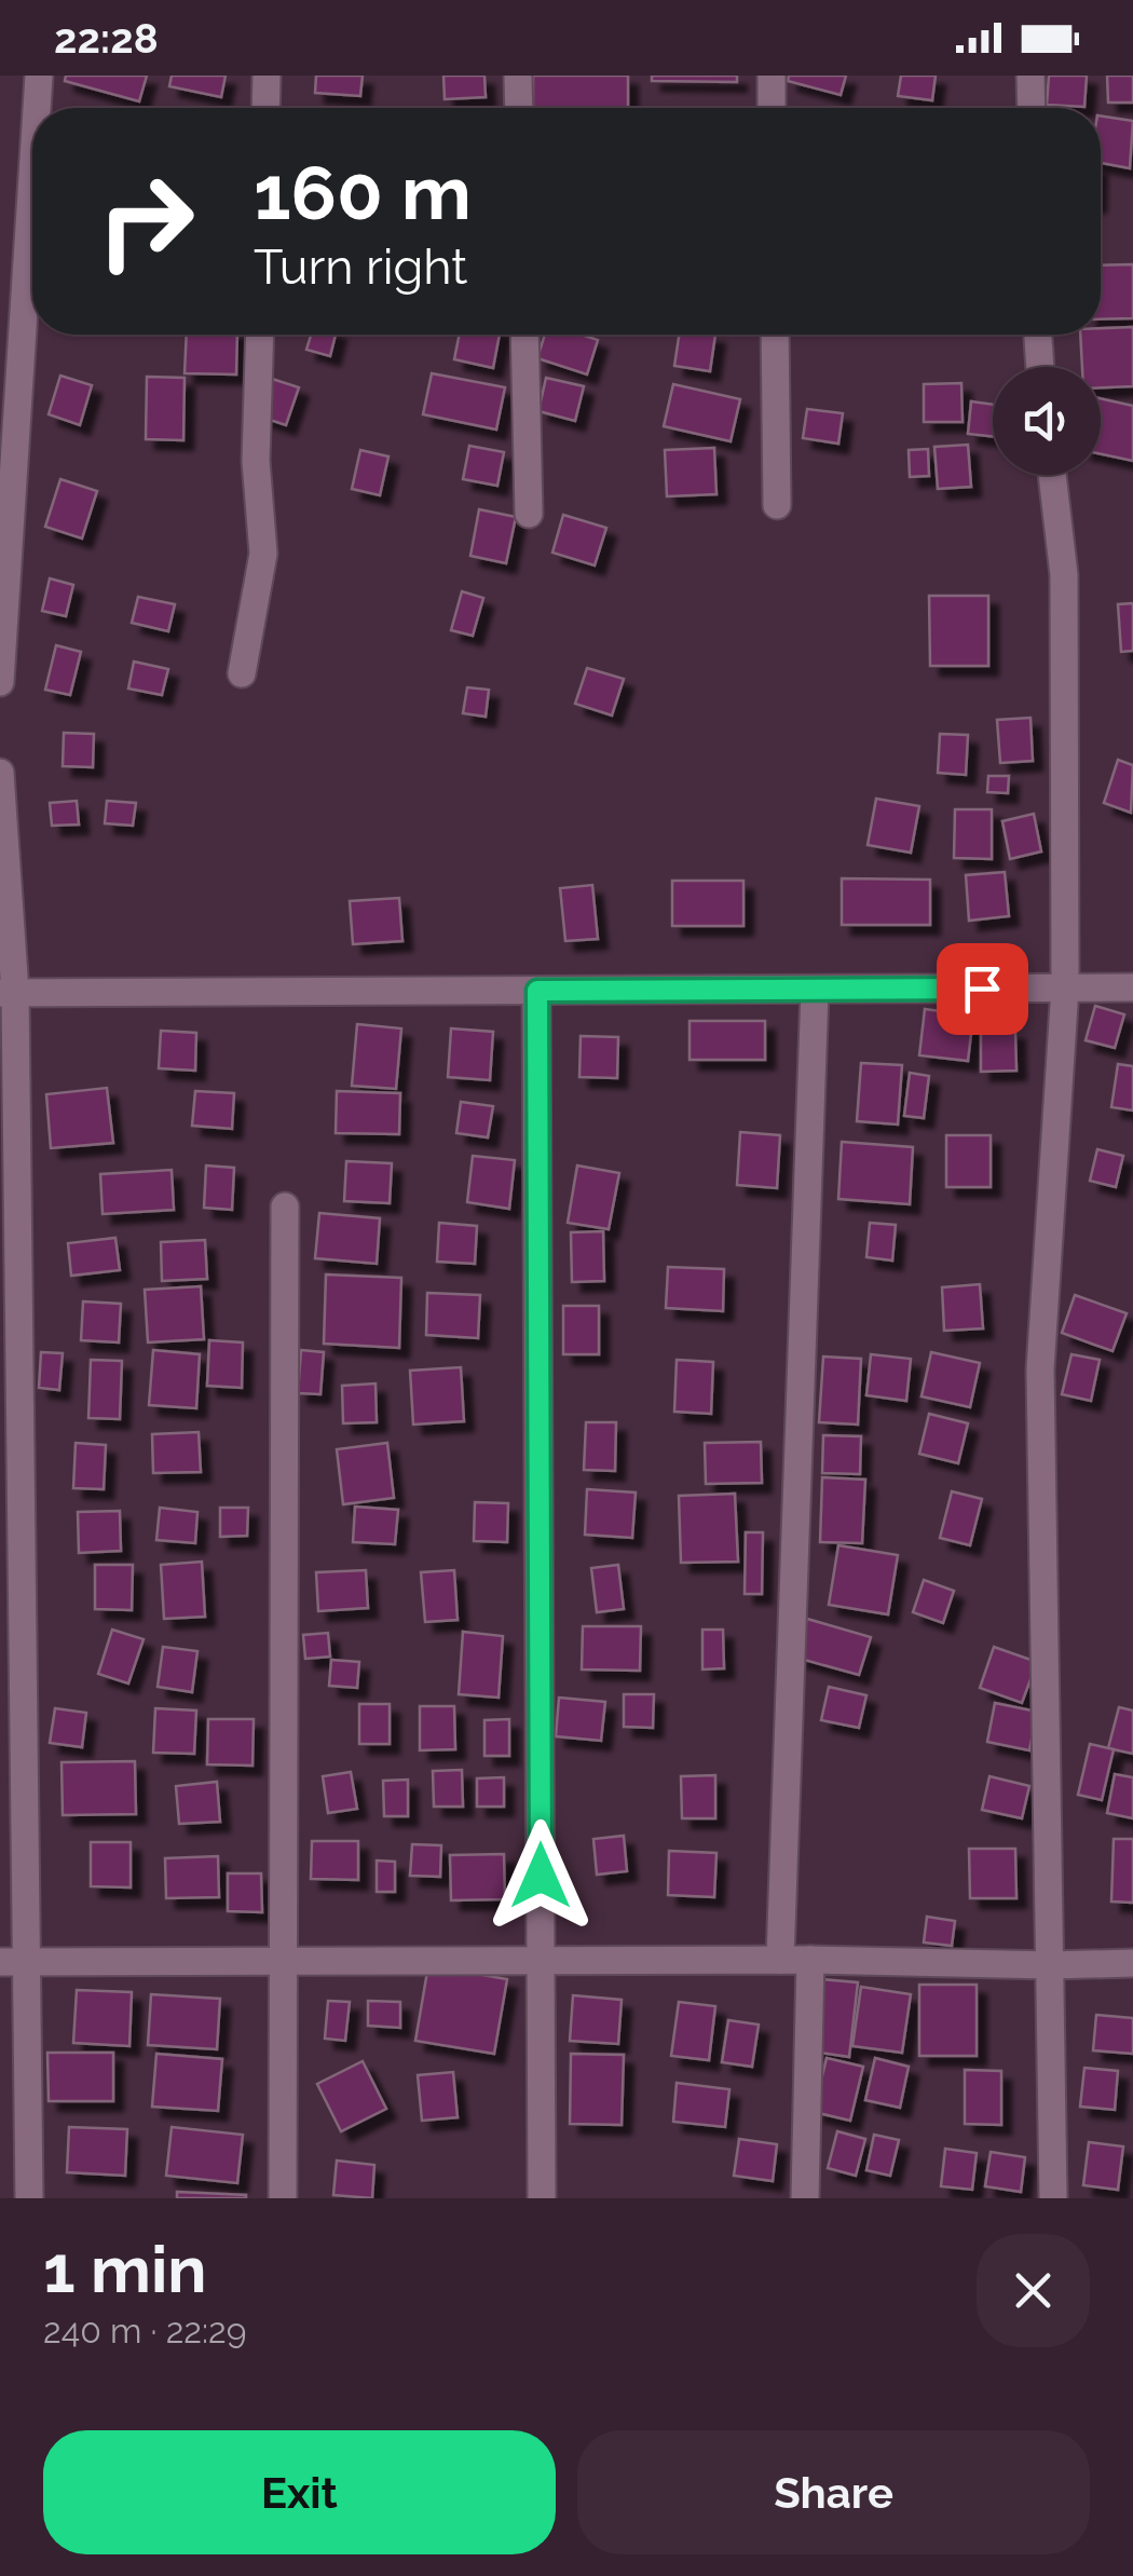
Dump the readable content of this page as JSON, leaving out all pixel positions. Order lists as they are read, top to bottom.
{
  "page": {
    "status": "22:28",
    "turn": ["160 m", "Turn right"],
    "heading": ["1 min", "240 m · 22:29"],
    "buttons": ["Exit", "Share"]
  }
}
